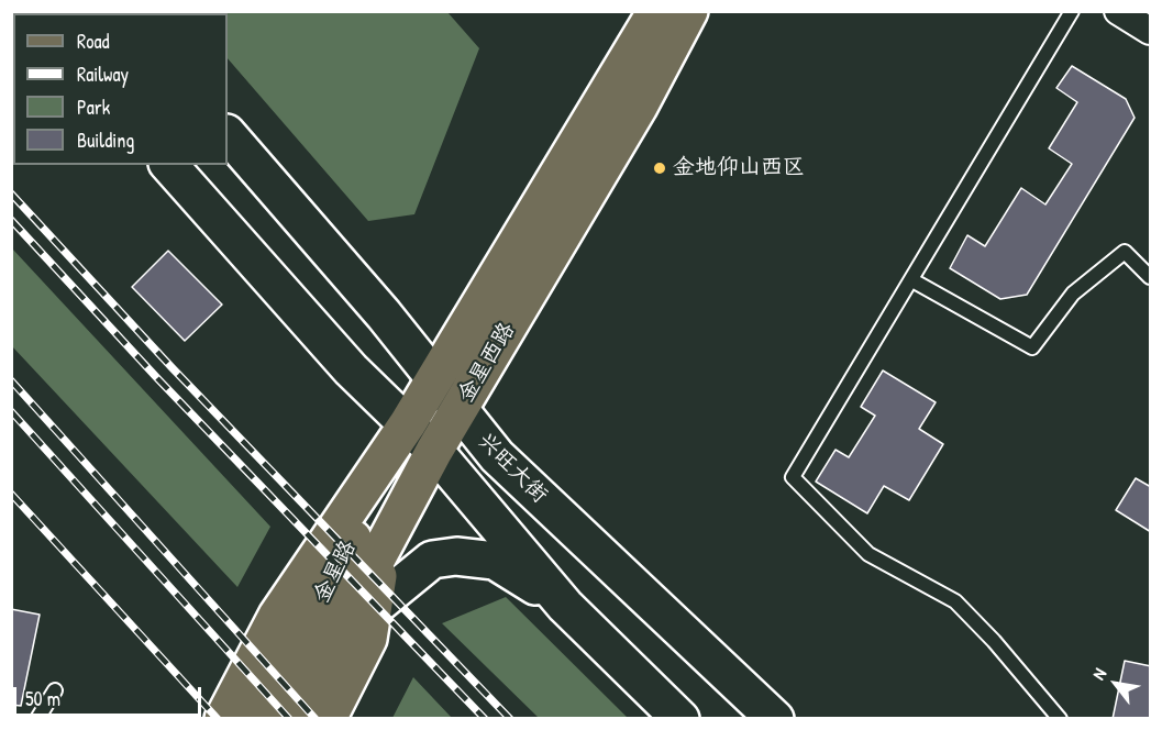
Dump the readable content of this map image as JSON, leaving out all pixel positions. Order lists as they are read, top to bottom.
{
  "streets": {
    "main road": ["金星西路", "兴旺大街", "金星路"]
  },
  "crossings": [
    ["金星西路", "兴旺大街"],
    ["金星西路", "金星路"],
    ["兴旺大街", "金星路"]
  ],
  "places": ["金地仰山西区"],
  "legend": [
    "Road",
    "Railway",
    "Park",
    "Building"
  ],
  "scale_bar": "50 m",
  "north": "top left"
}
